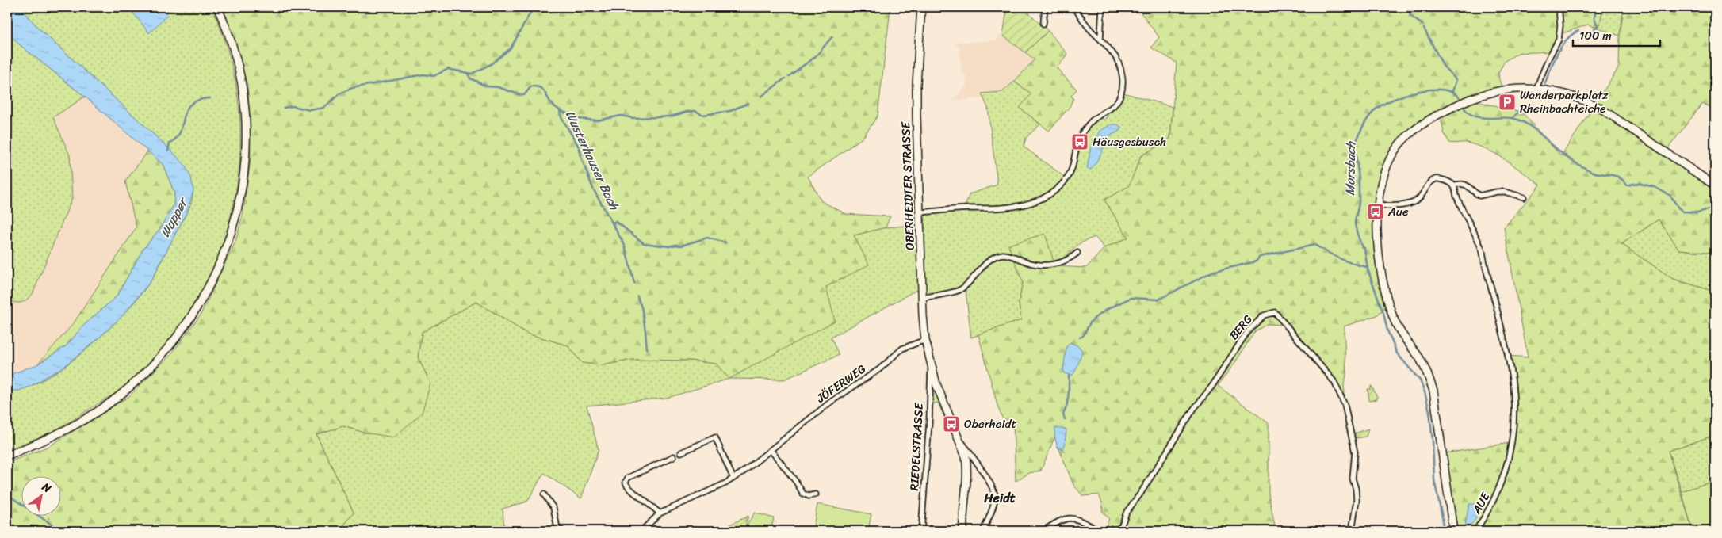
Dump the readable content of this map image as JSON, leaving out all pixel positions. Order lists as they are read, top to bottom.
{
  "streets": {
    "main road": ["OBERHEIDTER STRASSE"],
    "street": [
      "BERG",
      "JÖFERWEG",
      "RIEDELSTRASSE",
      "AUE"
    ]
  },
  "crossings": [
    ["OBERHEIDTER STRASSE", "JÖFERWEG"],
    ["OBERHEIDTER STRASSE", "RIEDELSTRASSE"]
  ],
  "districts": ["Heidt"],
  "water": ["Wusterhauser Bach", "Morsbach", "Wupper"],
  "places": {
    "parking": ["Wanderparkplatz Rheinbachteiche"],
    "bus stop": ["Häusgesbusch", "Aue", "Oberheidt"]
  },
  "scale_bar": "100 m",
  "north": "top right"
}
